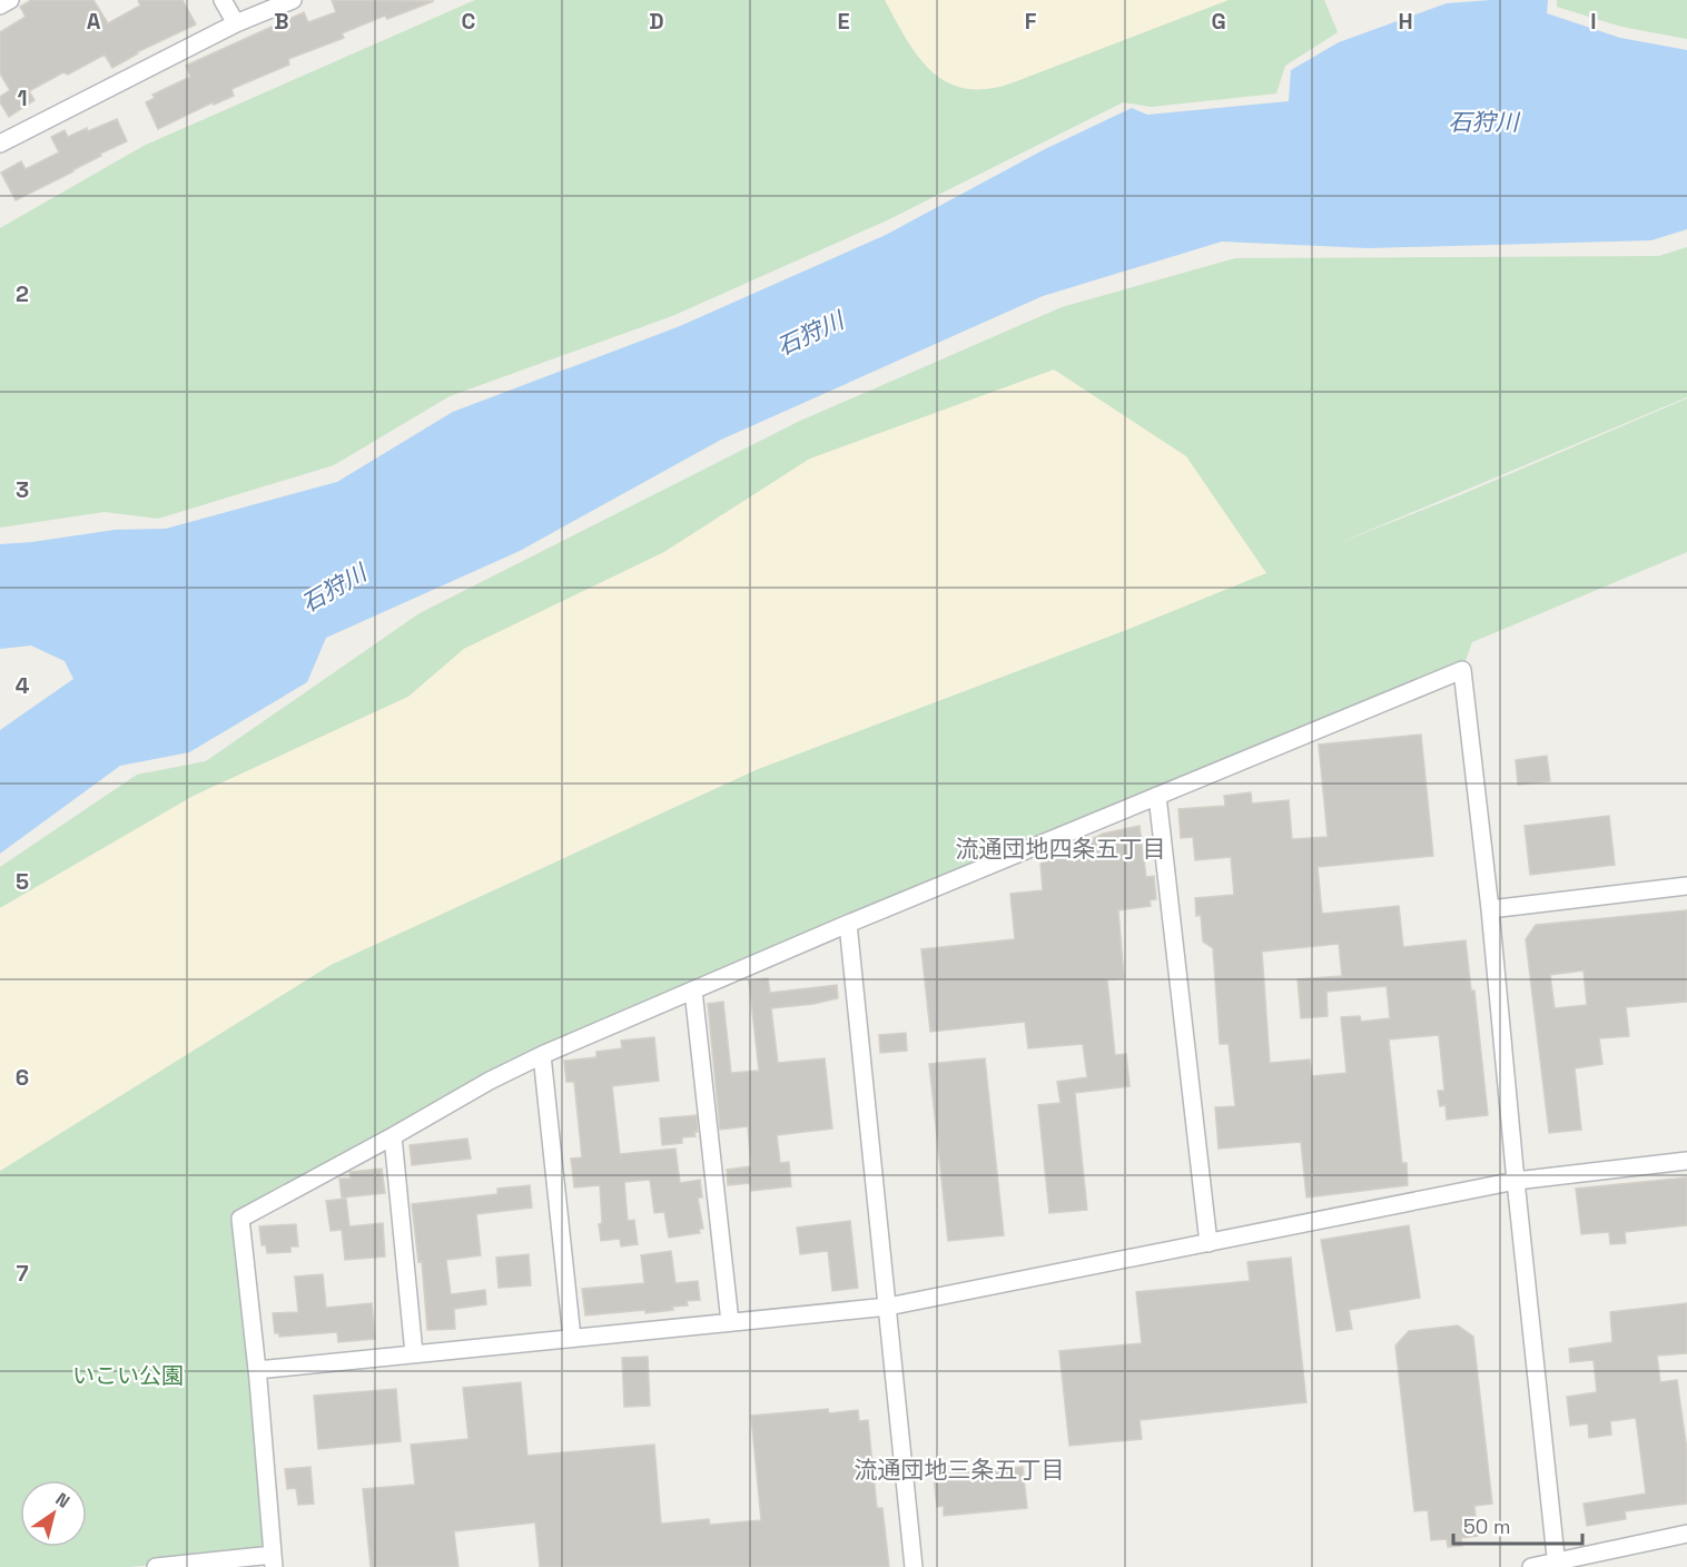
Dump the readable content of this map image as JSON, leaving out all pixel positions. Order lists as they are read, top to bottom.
{
  "districts": ["流通団地四条五丁目", "流通団地三条五丁目"],
  "water": ["石狩川"],
  "parks": ["いこい公園"],
  "scale_bar": "50 m",
  "north": "top right",
  "grid": {
    "columns": [
      "A",
      "B",
      "C",
      "D",
      "E",
      "F",
      "G",
      "H",
      "I"
    ],
    "rows": [
      "1",
      "2",
      "3",
      "4",
      "5",
      "6",
      "7"
    ]
  }
}
